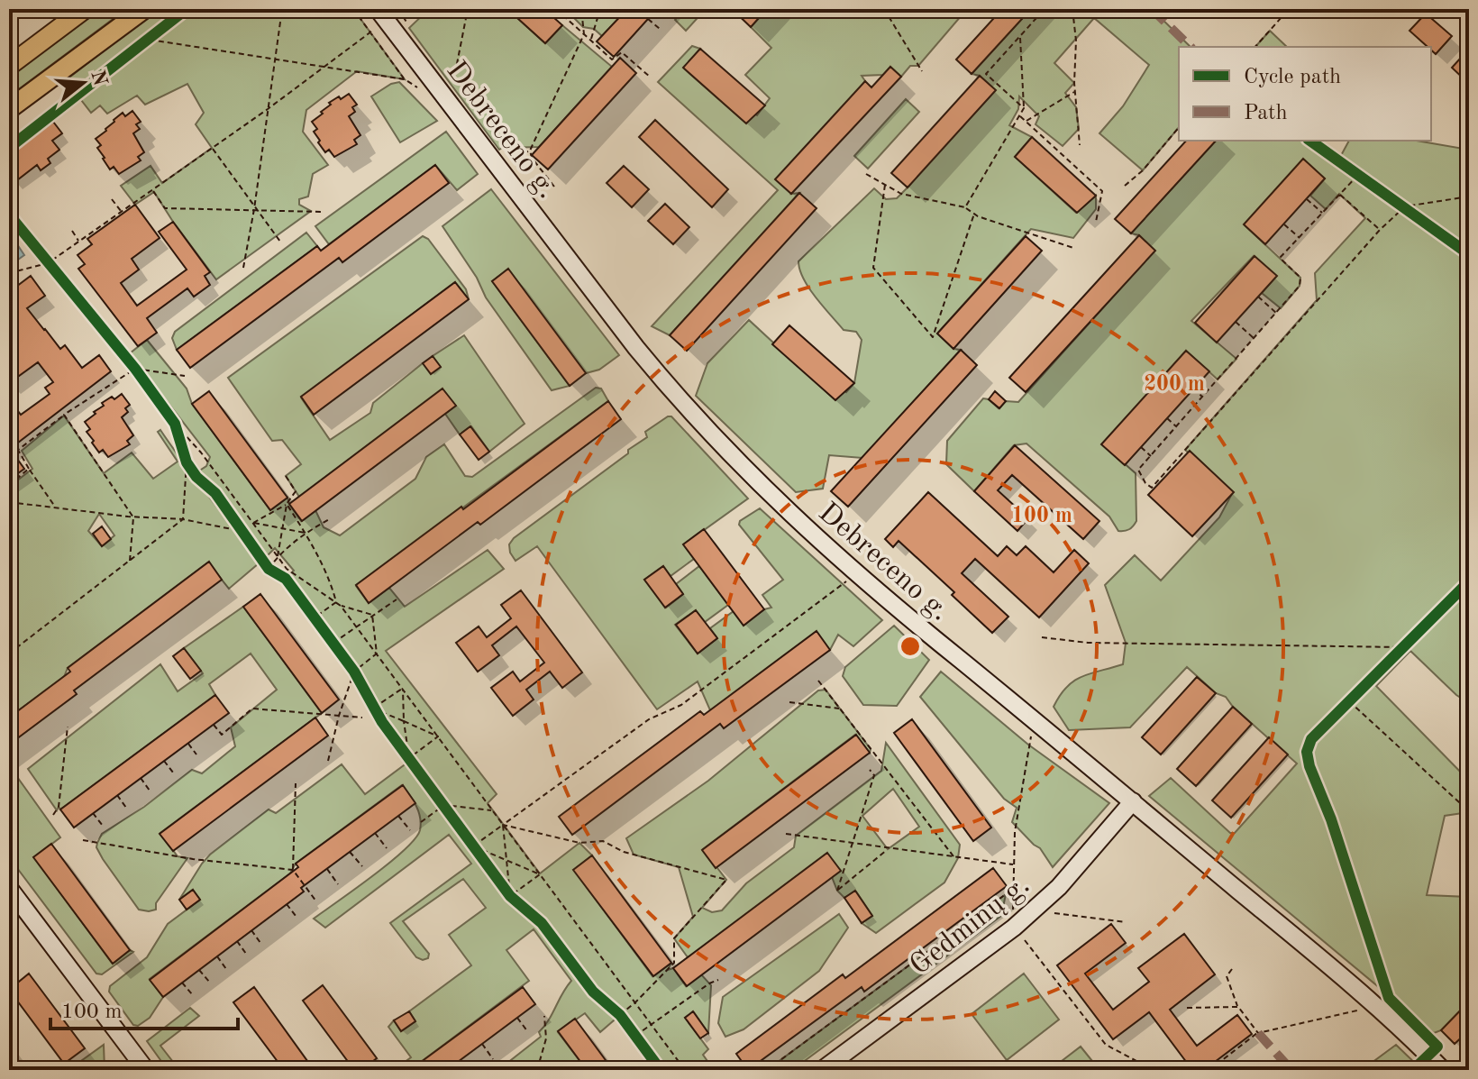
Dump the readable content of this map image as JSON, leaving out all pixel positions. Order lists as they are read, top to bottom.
{
  "streets": {
    "street": ["Debreceno g.", "Gedminų g."]
  },
  "crossings": [
    ["Debreceno g.", "Gedminų g."]
  ],
  "legend": ["Cycle path", "Path"],
  "scale_bar": "100 m",
  "north": "right",
  "rings": ["200 m", "100 m"]
}
